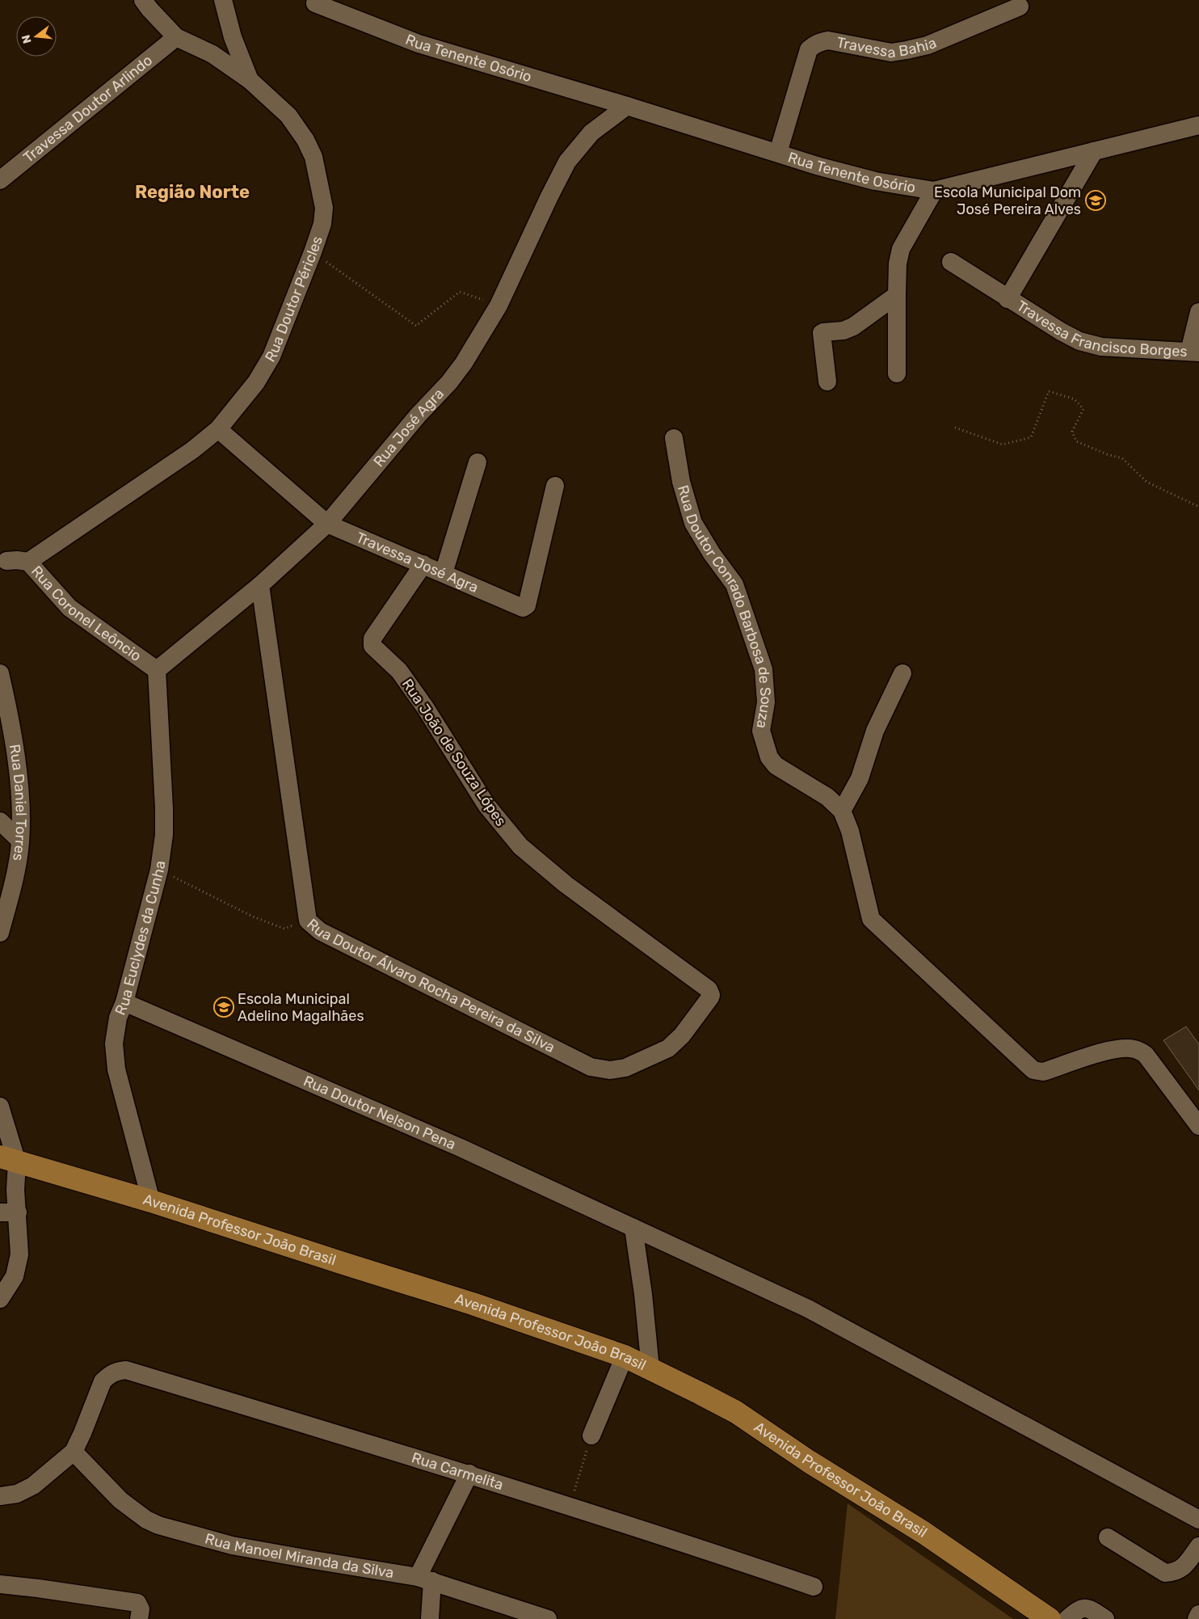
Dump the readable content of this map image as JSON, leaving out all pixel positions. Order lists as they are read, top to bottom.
{
  "streets": {
    "main road": ["Avenida Professor João Brasil"],
    "street": [
      "Travessa Bahia",
      "Rua Tenente Osório",
      "Travessa Doutor Arlindo",
      "Rua Doutor Péricles",
      "Travessa Francisco Borges",
      "Rua José Agra",
      "Travessa José Agra",
      "Rua Doutor Conrado Barbosa de Souza",
      "Rua Coronel Leôncio",
      "Rua João de Souza Lópes",
      "Rua Daniel Torres",
      "Rua Euclydes da Cunha",
      "Rua Doutor Álvaro Rocha Pereira da Silva",
      "Rua Doutor Nelson Pena",
      "Rua Carmelita",
      "Rua Manoel Miranda da Silva"
    ]
  },
  "crossings": [
    ["Travessa Bahia", "Rua Tenente Osório"],
    ["Rua Tenente Osório", "Travessa Francisco Borges"],
    ["Rua Tenente Osório", "Rua José Agra"],
    ["Travessa Doutor Arlindo", "Rua Doutor Péricles"],
    ["Rua Doutor Péricles", "Travessa José Agra"],
    ["Rua Doutor Péricles", "Rua Coronel Leôncio"],
    ["Rua José Agra", "Travessa José Agra"],
    ["Rua José Agra", "Rua Coronel Leôncio"],
    ["Rua José Agra", "Rua Euclydes da Cunha"],
    ["Rua José Agra", "Rua Doutor Álvaro Rocha Pereira da Silva"],
    ["Travessa José Agra", "Rua João de Souza Lópes"],
    ["Rua Coronel Leôncio", "Rua Euclydes da Cunha"],
    ["Rua João de Souza Lópes", "Rua Doutor Álvaro Rocha Pereira da Silva"],
    ["Rua Euclydes da Cunha", "Rua Doutor Nelson Pena"],
    ["Rua Euclydes da Cunha", "Avenida Professor João Brasil"],
    ["Rua Carmelita", "Rua Manoel Miranda da Silva"]
  ],
  "districts": ["Região Norte"],
  "places": {
    "school or university": ["Escola Municipal Dom José Pereira Alves", "Escola Municipal Adelino Magalhães"]
  },
  "north": "left"
}
